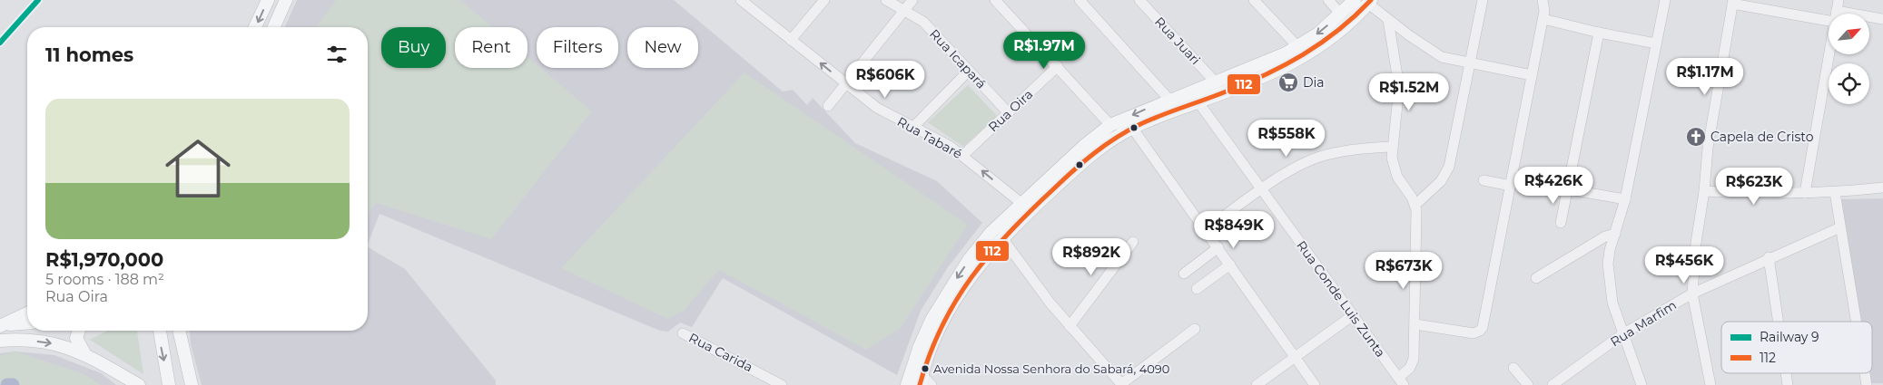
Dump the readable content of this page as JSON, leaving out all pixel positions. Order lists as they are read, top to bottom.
{
  "streets": {
    "street": [
      "Rua Juari",
      "Rua Icapará",
      "Rua Oira",
      "Rua Tabaré",
      "Rua Conde Luis Zunta",
      "Rua Marfim",
      "Rua Carida"
    ]
  },
  "crossings": [
    ["Rua Icapará", "Rua Oira"],
    ["Rua Oira", "Rua Tabaré"]
  ],
  "one_way": ["Rua Tabaré"],
  "places": {
    "supermarket": ["Dia"],
    "church": ["Capela de Cristo"],
    "other": ["Avenida Nossa Senhora do Sabará, 4090"]
  },
  "lines": ["rail line 9", "transit line 112"],
  "legend": ["Railway 9", "112"],
  "north": "top right",
  "page": {
    "chip": [
      "Buy",
      "Rent",
      "Filters",
      "New"
    ],
    "heading": "11 homes",
    "price": [
      "R$1.97M",
      "R$1.17M",
      "R$606K",
      "R$1.52M",
      "R$558K",
      "R$426K",
      "R$623K",
      "R$849K",
      "R$892K",
      "R$456K",
      "R$673K"
    ],
    "list": [
      {
        "name": "R$1,970,000",
        "note": "5 rooms · 188 m² · Rua Oira"
      }
    ]
  }
}
